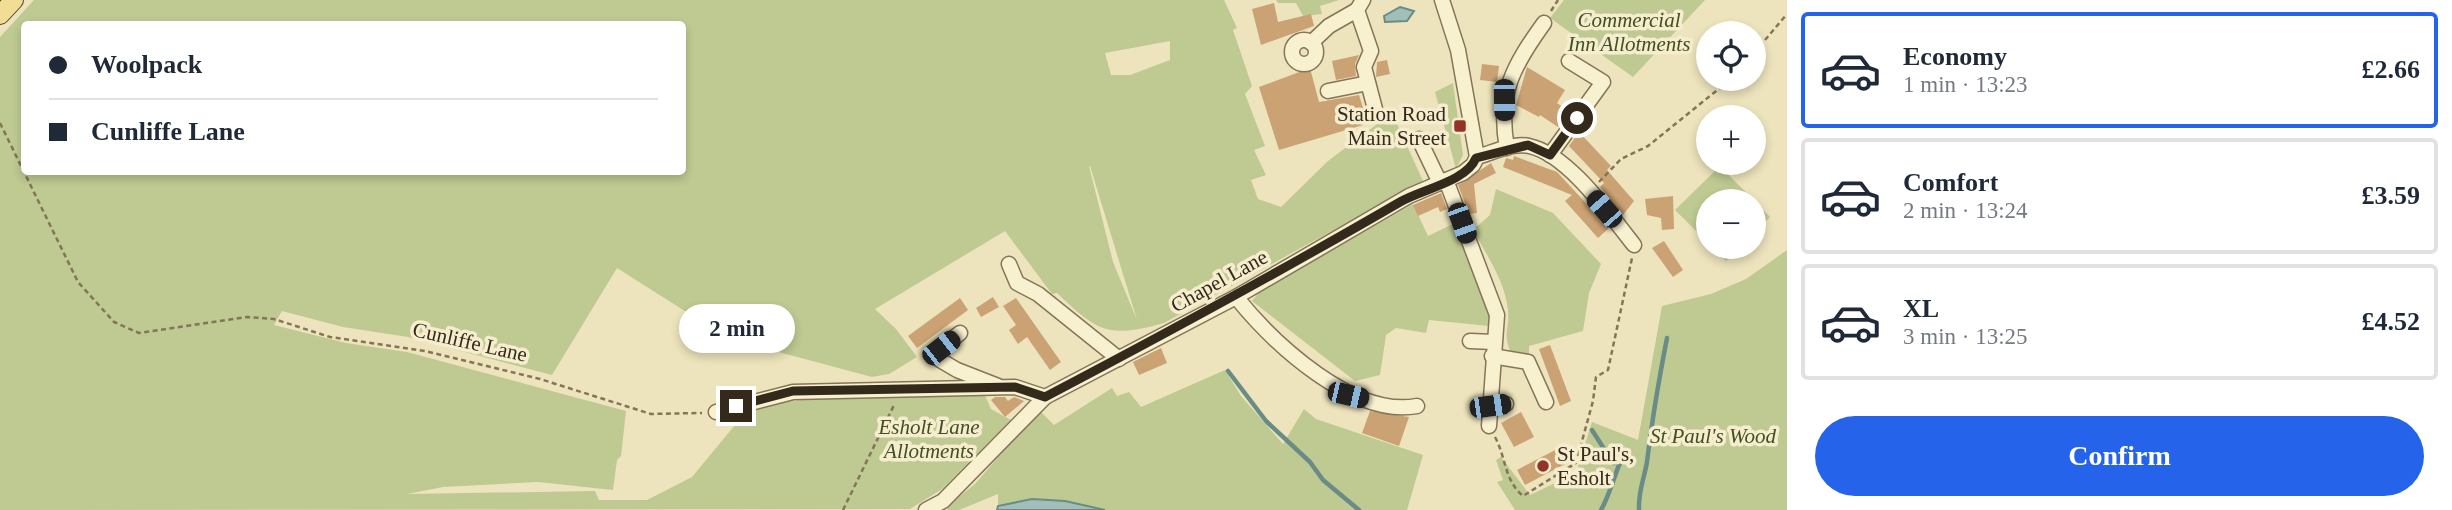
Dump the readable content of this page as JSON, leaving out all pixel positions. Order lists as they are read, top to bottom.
{
  "streets": {
    "street": ["Chapel Lane"],
    "path": ["Cunliffe Lane"]
  },
  "parks": ["Commercial Inn Allotments", "Esholt Lane Allotments", "St Paul's Wood"],
  "places": {
    "transit": ["Station Road Main Street"],
    "other": ["St Paul's, Esholt"]
  },
  "page": {
    "list": [
      {
        "name": "Economy",
        "note": "1 min · 13:23",
        "value": "£2.66"
      },
      {
        "name": "Comfort",
        "note": "2 min · 13:24",
        "value": "£3.59"
      },
      {
        "name": "XL",
        "note": "3 min · 13:25",
        "value": "£4.52"
      }
    ],
    "map_buttons": ["+", "−"],
    "banner": ["Woolpack", "Cunliffe Lane"],
    "bubble": "2 min",
    "buttons": "Confirm"
  }
}
